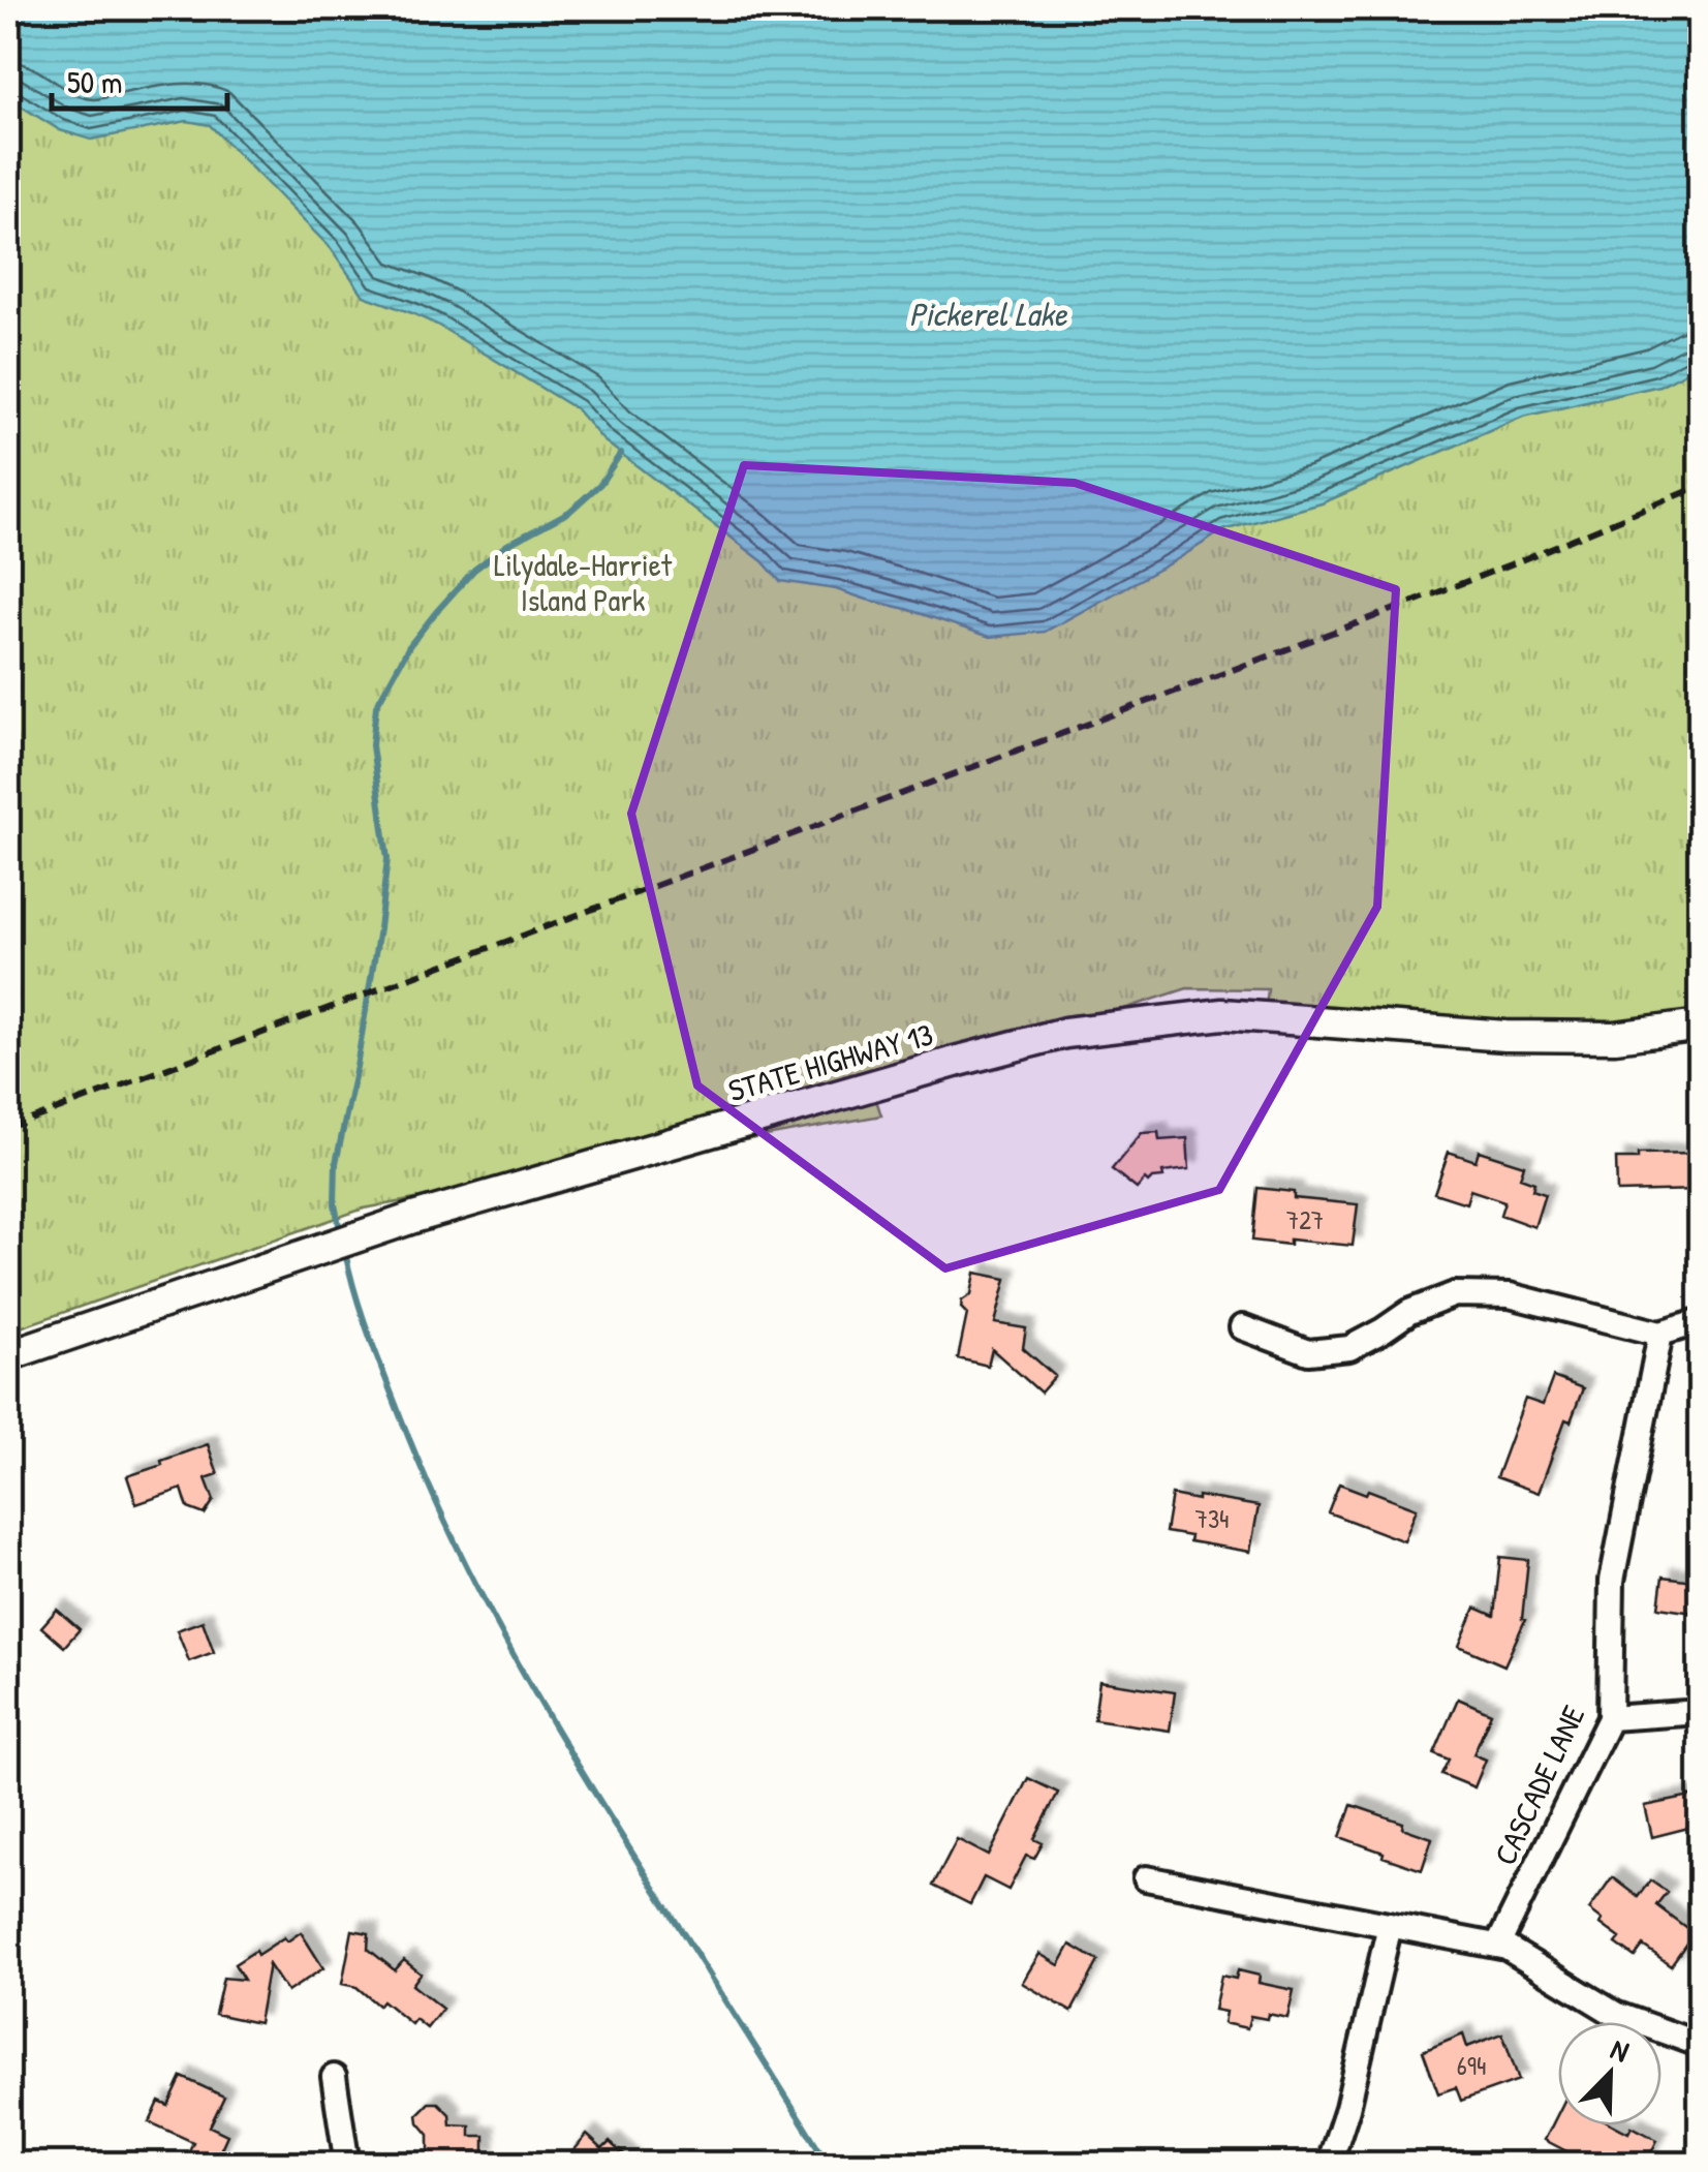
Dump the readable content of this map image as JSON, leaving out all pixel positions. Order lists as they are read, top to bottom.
{
  "streets": {
    "street": ["STATE HIGHWAY 13", "CASCADE LANE"]
  },
  "water": ["Pickerel Lake"],
  "parks": ["Lilydale-Harriet Island Park"],
  "house_numbers": ["727", "734", "694"],
  "scale_bar": "50 m",
  "north": "top right"
}
